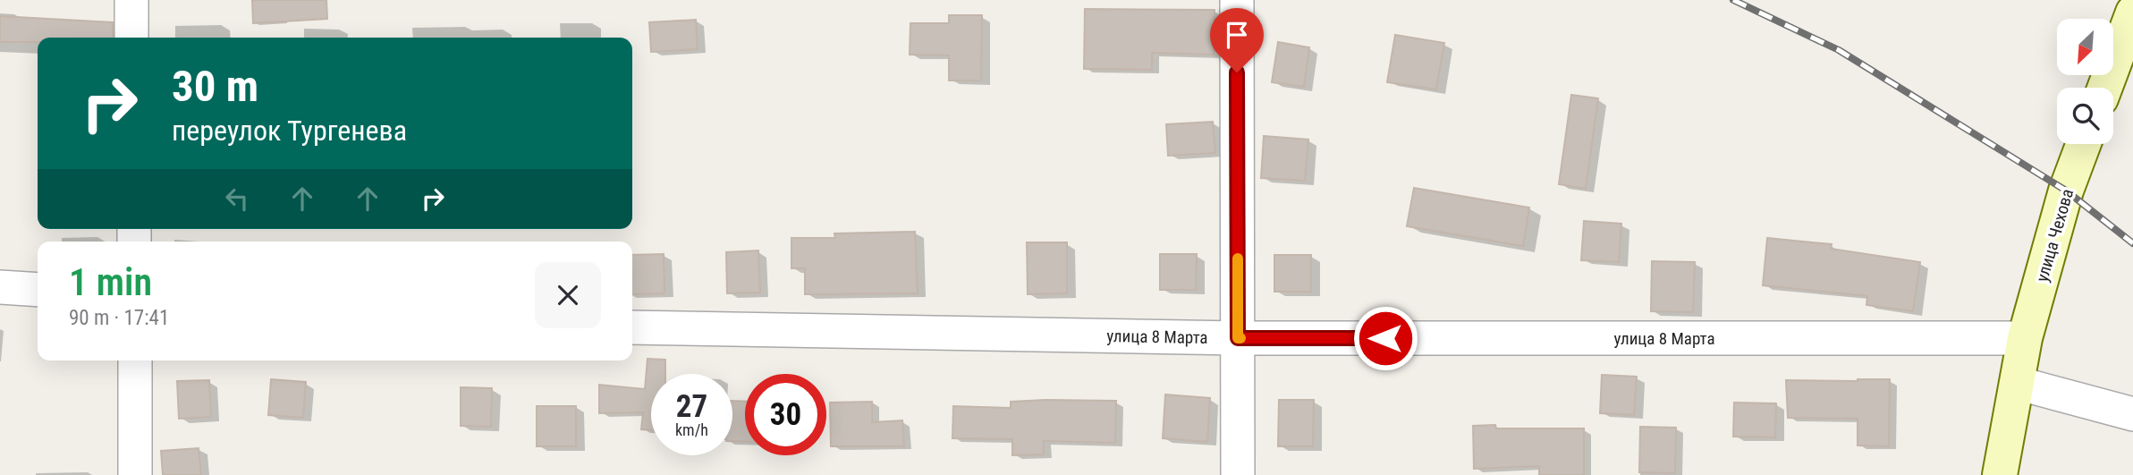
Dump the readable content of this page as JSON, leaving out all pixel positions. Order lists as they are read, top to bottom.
{
  "streets": {
    "street": ["улица Чехова", "улица 8 Марта"]
  },
  "crossings": [
    ["улица Чехова", "улица 8 Марта"]
  ],
  "north": "bottom left",
  "page": {
    "turn": ["30 m", "переулок Тургенева"],
    "heading": ["1 min", "90 m · 17:41"],
    "speed": "27 km/h",
    "limit": "30"
  }
}
